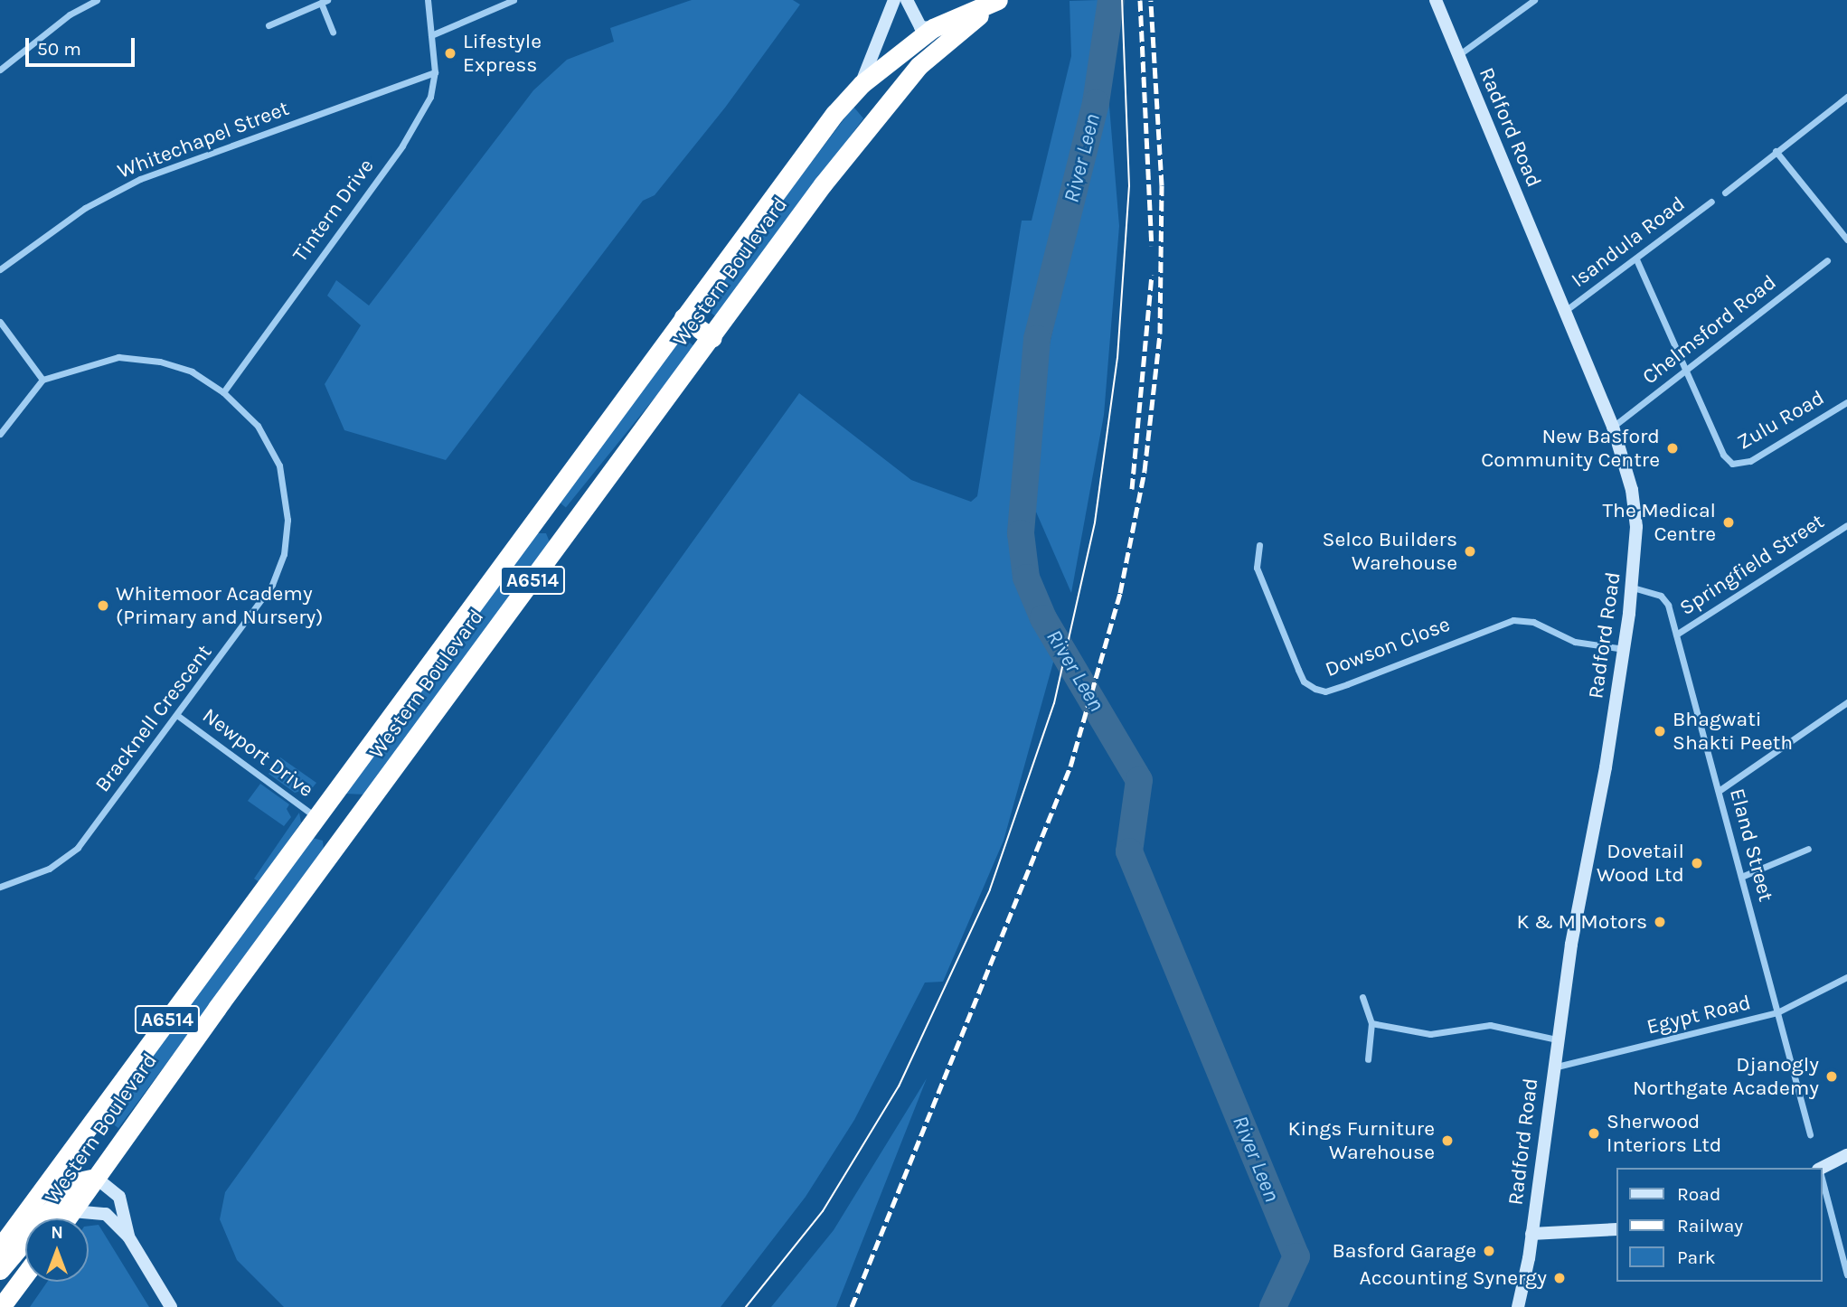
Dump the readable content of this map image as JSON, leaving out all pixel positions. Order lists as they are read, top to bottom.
{
  "streets": {
    "highway": ["Western Boulevard", "A6514"],
    "street": [
      "Radford Road",
      "Whitechapel Street",
      "Tintern Drive",
      "Isandula Road",
      "Chelmsford Road",
      "Zulu Road",
      "Springfield Street",
      "Dowson Close",
      "Bracknell Crescent",
      "Newport Drive",
      "Eland Street",
      "Egypt Road"
    ]
  },
  "crossings": [
    ["Radford Road", "Isandula Road"],
    ["Radford Road", "Chelmsford Road"],
    ["Radford Road", "Dowson Close"],
    ["Radford Road", "Eland Street"],
    ["Radford Road", "Egypt Road"],
    ["Whitechapel Street", "Tintern Drive"],
    ["Tintern Drive", "Bracknell Crescent"],
    ["Western Boulevard", "Newport Drive"],
    ["Chelmsford Road", "Zulu Road"],
    ["Springfield Street", "Eland Street"],
    ["Bracknell Crescent", "Newport Drive"],
    ["Eland Street", "Egypt Road"]
  ],
  "water": ["River Leen"],
  "places": [
    "Lifestyle Express",
    "New Basford Community Centre",
    "The Medical Centre",
    "Selco Builders Warehouse",
    "Whitemoor Academy (Primary and Nursery)",
    "Bhagwati Shakti Peeth",
    "Dovetail Wood Ltd",
    "K & M Motors",
    "Djanogly Northgate Academy",
    "Sherwood Interiors Ltd",
    "Kings Furniture Warehouse",
    "Basford Garage",
    "Accounting Synergy"
  ],
  "legend": ["Road", "Railway", "Park"],
  "scale_bar": "50 m",
  "north": "top"
}
